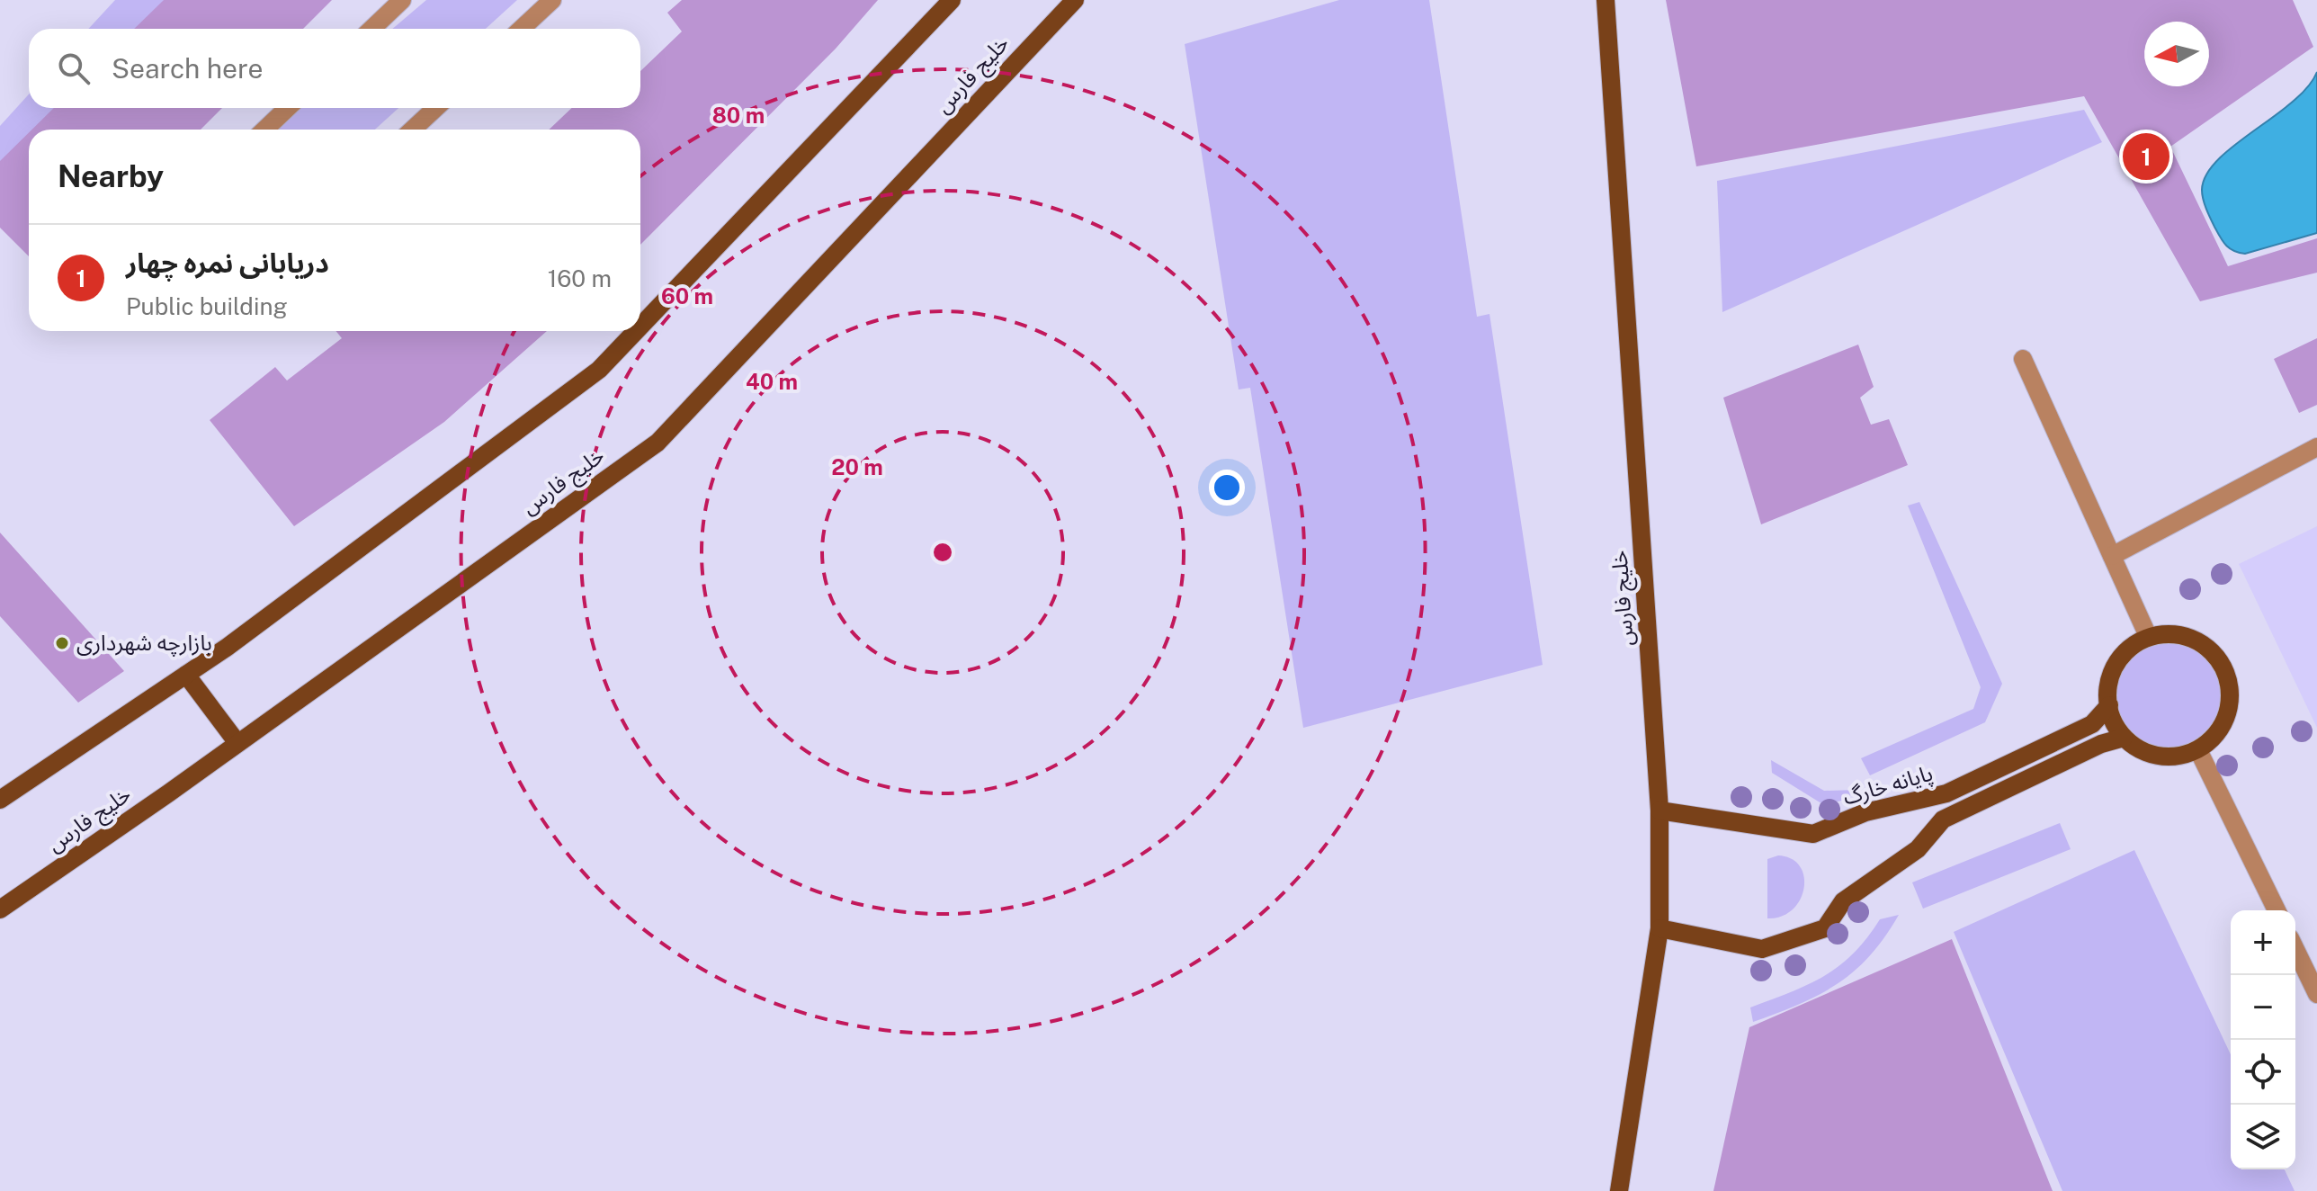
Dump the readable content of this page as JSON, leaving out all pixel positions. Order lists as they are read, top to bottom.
{
  "streets": {
    "main road": ["خلیج فارس", "پایانه خارگ"]
  },
  "crossings": [
    ["خلیج فارس", "پایانه خارگ"]
  ],
  "places": ["بازارچه شهرداری"],
  "north": "left",
  "page": {
    "search": "Search here",
    "pins": "1",
    "heading": "Nearby",
    "list": [
      {
        "mark": "1",
        "name": "دریابانی نمره چهار",
        "note": "Public building",
        "value": "160 m"
      }
    ],
    "map_buttons": ["+", "−"]
  },
  "rings": [
    "80 m",
    "60 m",
    "40 m",
    "20 m"
  ]
}
